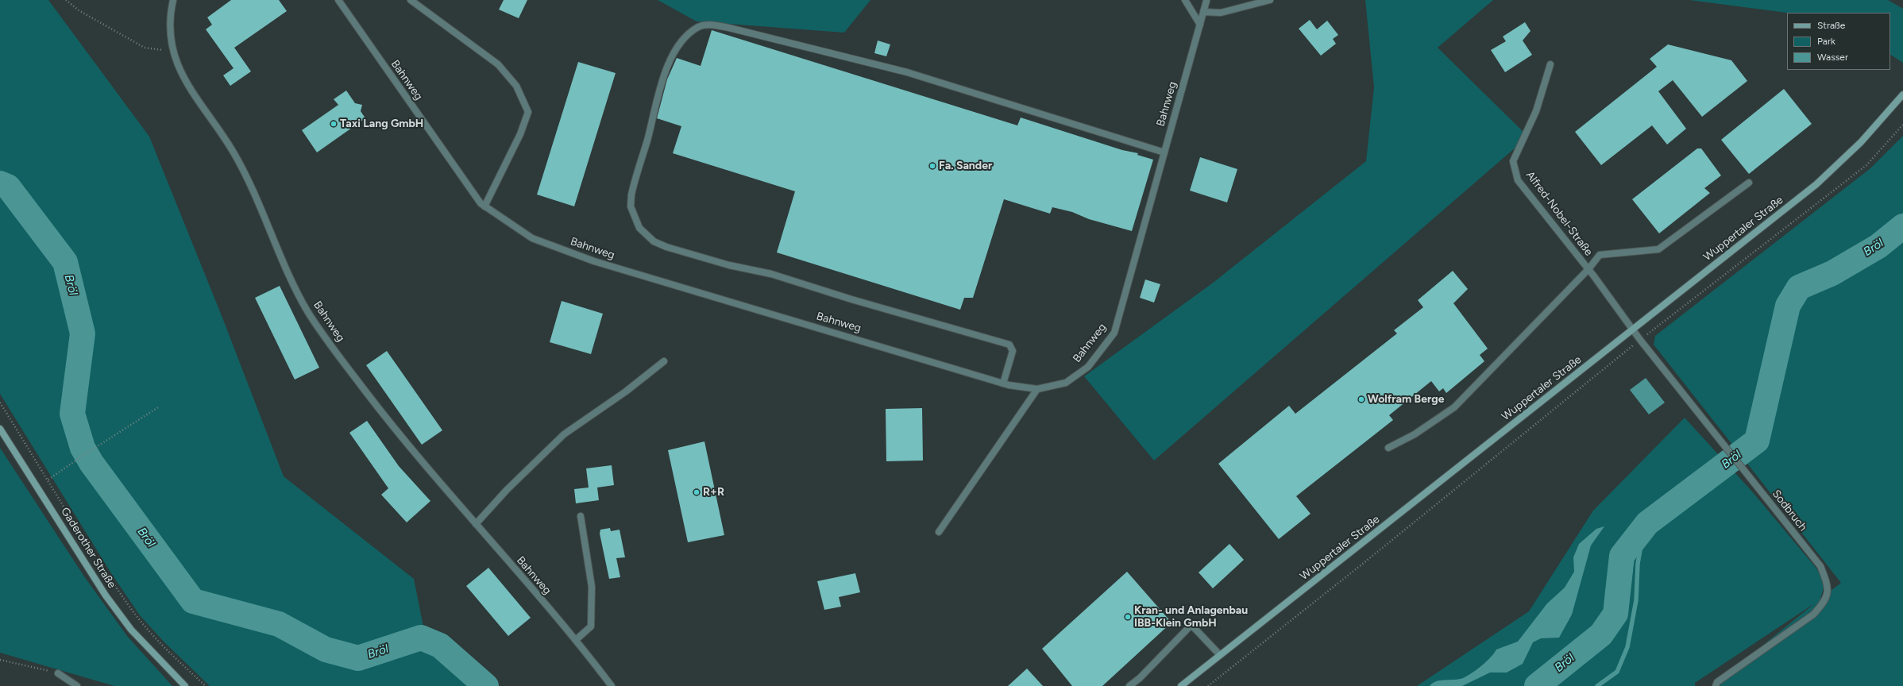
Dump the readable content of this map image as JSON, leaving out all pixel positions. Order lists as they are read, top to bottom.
{
  "streets": {
    "main road": ["Wuppertaler Straße", "Gaderother Straße"],
    "street": ["Bahnweg", "Alfred-Nobel-Straße", "Sodbruch"]
  },
  "crossings": [
    ["Alfred-Nobel-Straße", "Wuppertaler Straße"],
    ["Alfred-Nobel-Straße", "Sodbruch"],
    ["Wuppertaler Straße", "Sodbruch"]
  ],
  "water": ["Bröl"],
  "places": [
    "Taxi Lang GmbH",
    "Fa. Sander",
    "Wolfram Berge",
    "R+R",
    "Kran- und Anlagenbau IBB-Klein GmbH"
  ],
  "legend": ["Straße", "Park", "Wasser"]
}
